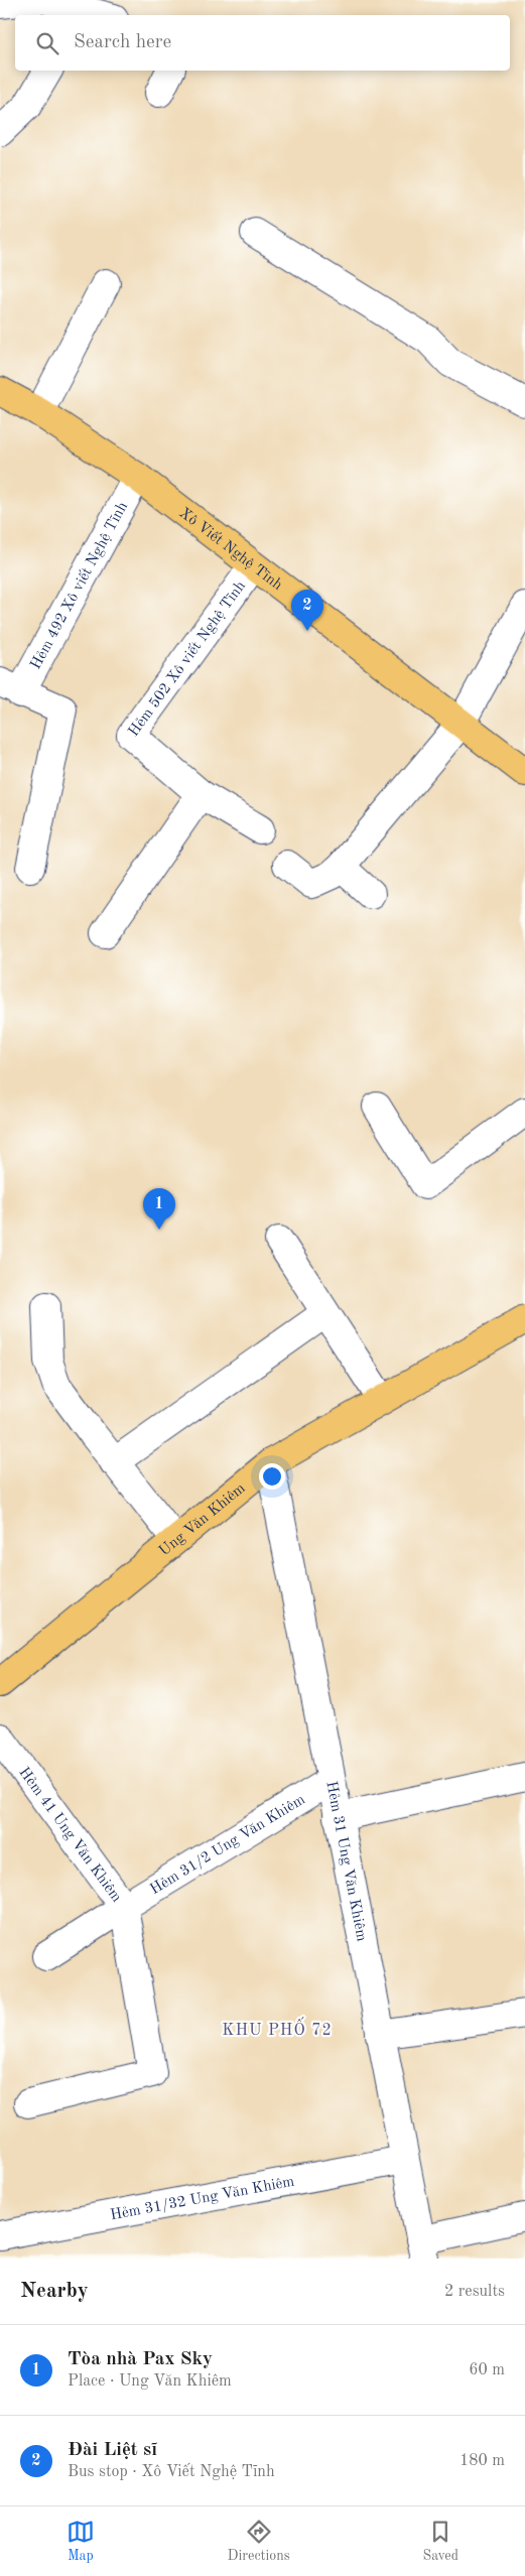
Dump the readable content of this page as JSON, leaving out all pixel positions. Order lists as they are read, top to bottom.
{
  "streets": {
    "main road": ["Xô Viết Nghệ Tĩnh", "Ung Văn Khiêm"],
    "street": [
      "Hẻm 492 Xô viết Nghệ Tĩnh",
      "Hẻm 502 Xô viết Nghệ Tĩnh",
      "Hẻm 41 Ung Văn Khiêm",
      "Hẻm 31/2 Ung Văn Khiêm",
      "Hẻm 31 Ung Văn Khiêm",
      "Hẻm 31/32 Ung Văn Khiêm"
    ]
  },
  "crossings": [
    ["Xô Viết Nghệ Tĩnh", "Hẻm 492 Xô viết Nghệ Tĩnh"],
    ["Xô Viết Nghệ Tĩnh", "Hẻm 502 Xô viết Nghệ Tĩnh"],
    ["Ung Văn Khiêm", "Hẻm 31 Ung Văn Khiêm"],
    ["Hẻm 41 Ung Văn Khiêm", "Hẻm 31/2 Ung Văn Khiêm"],
    ["Hẻm 31/2 Ung Văn Khiêm", "Hẻm 31 Ung Văn Khiêm"],
    ["Hẻm 31 Ung Văn Khiêm", "Hẻm 31/32 Ung Văn Khiêm"]
  ],
  "districts": ["KHU PHỐ 72"],
  "page": {
    "search": "Search here",
    "pins": ["2", "1"],
    "heading": ["Nearby", "2 results"],
    "list": [
      {
        "mark": "1",
        "name": "Tòa nhà Pax Sky",
        "note": "Place · Ung Văn Khiêm",
        "value": "60 m"
      },
      {
        "mark": "2",
        "name": "Đài Liệt sĩ",
        "note": "Bus stop · Xô Viết Nghệ Tĩnh",
        "value": "180 m"
      }
    ],
    "nav": ["Map", "Directions", "Saved"]
  }
}
